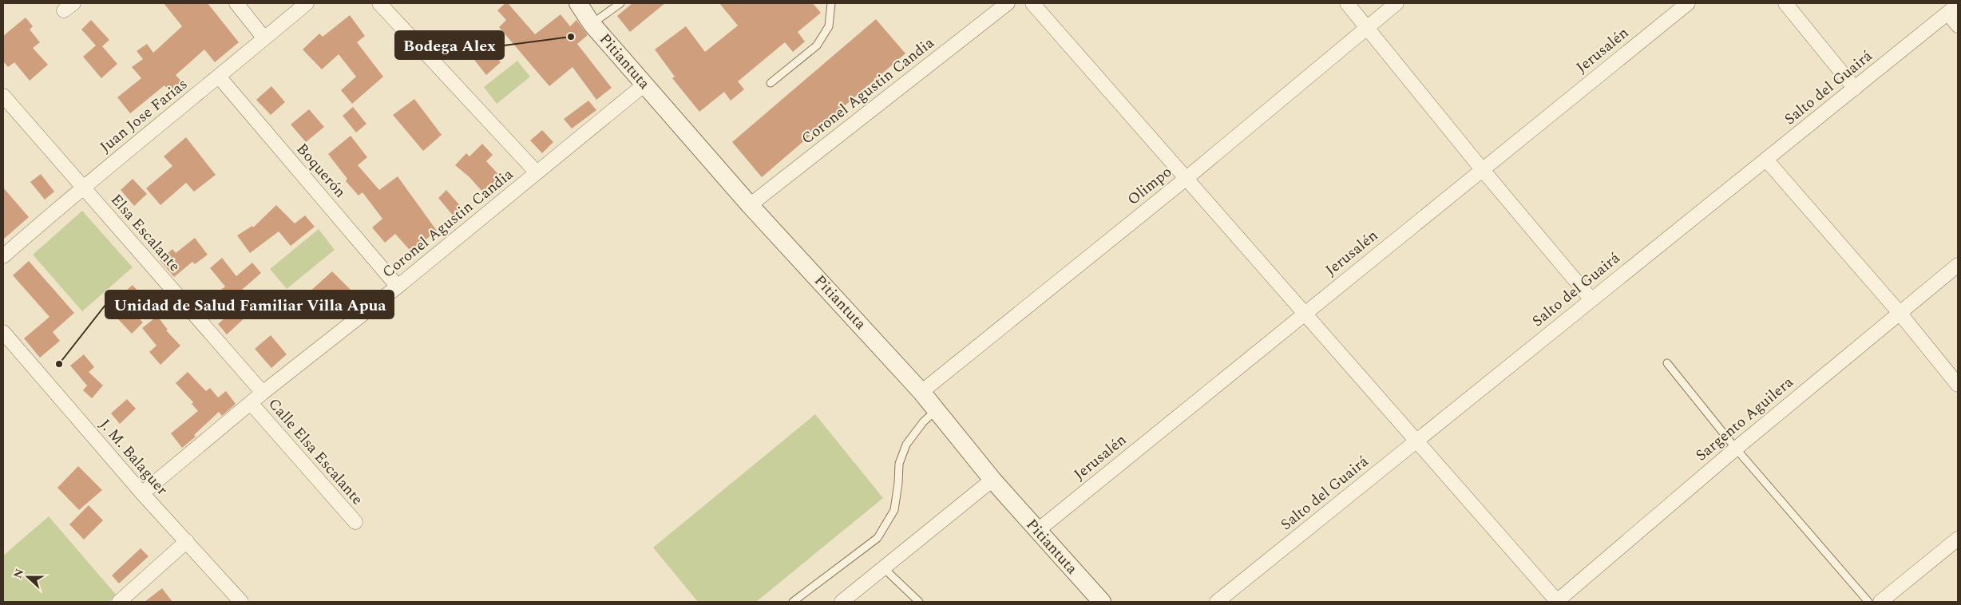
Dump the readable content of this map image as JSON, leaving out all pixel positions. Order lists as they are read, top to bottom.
{
  "streets": {
    "street": [
      "Jerusalén",
      "Pitiantuta",
      "Salto del Guairá",
      "Coronel Agustin Candia",
      "Juan Jose Farias",
      "Boquerón",
      "Olimpo",
      "Elsa Escalante",
      "Sargento Aguilera",
      "Calle Elsa Escalante",
      "J. M. Balaguer"
    ]
  },
  "crossings": [
    ["Jerusalén", "Pitiantuta"],
    ["Pitiantuta", "Coronel Agustin Candia"],
    ["Pitiantuta", "Olimpo"],
    ["Coronel Agustin Candia", "Boquerón"],
    ["Coronel Agustin Candia", "Elsa Escalante"],
    ["Coronel Agustin Candia", "Calle Elsa Escalante"],
    ["Coronel Agustin Candia", "J. M. Balaguer"],
    ["Juan Jose Farias", "Boquerón"],
    ["Juan Jose Farias", "Elsa Escalante"]
  ],
  "places": ["Bodega Alex", "Unidad de Salud Familiar Villa Apua"],
  "north": "left"
}
